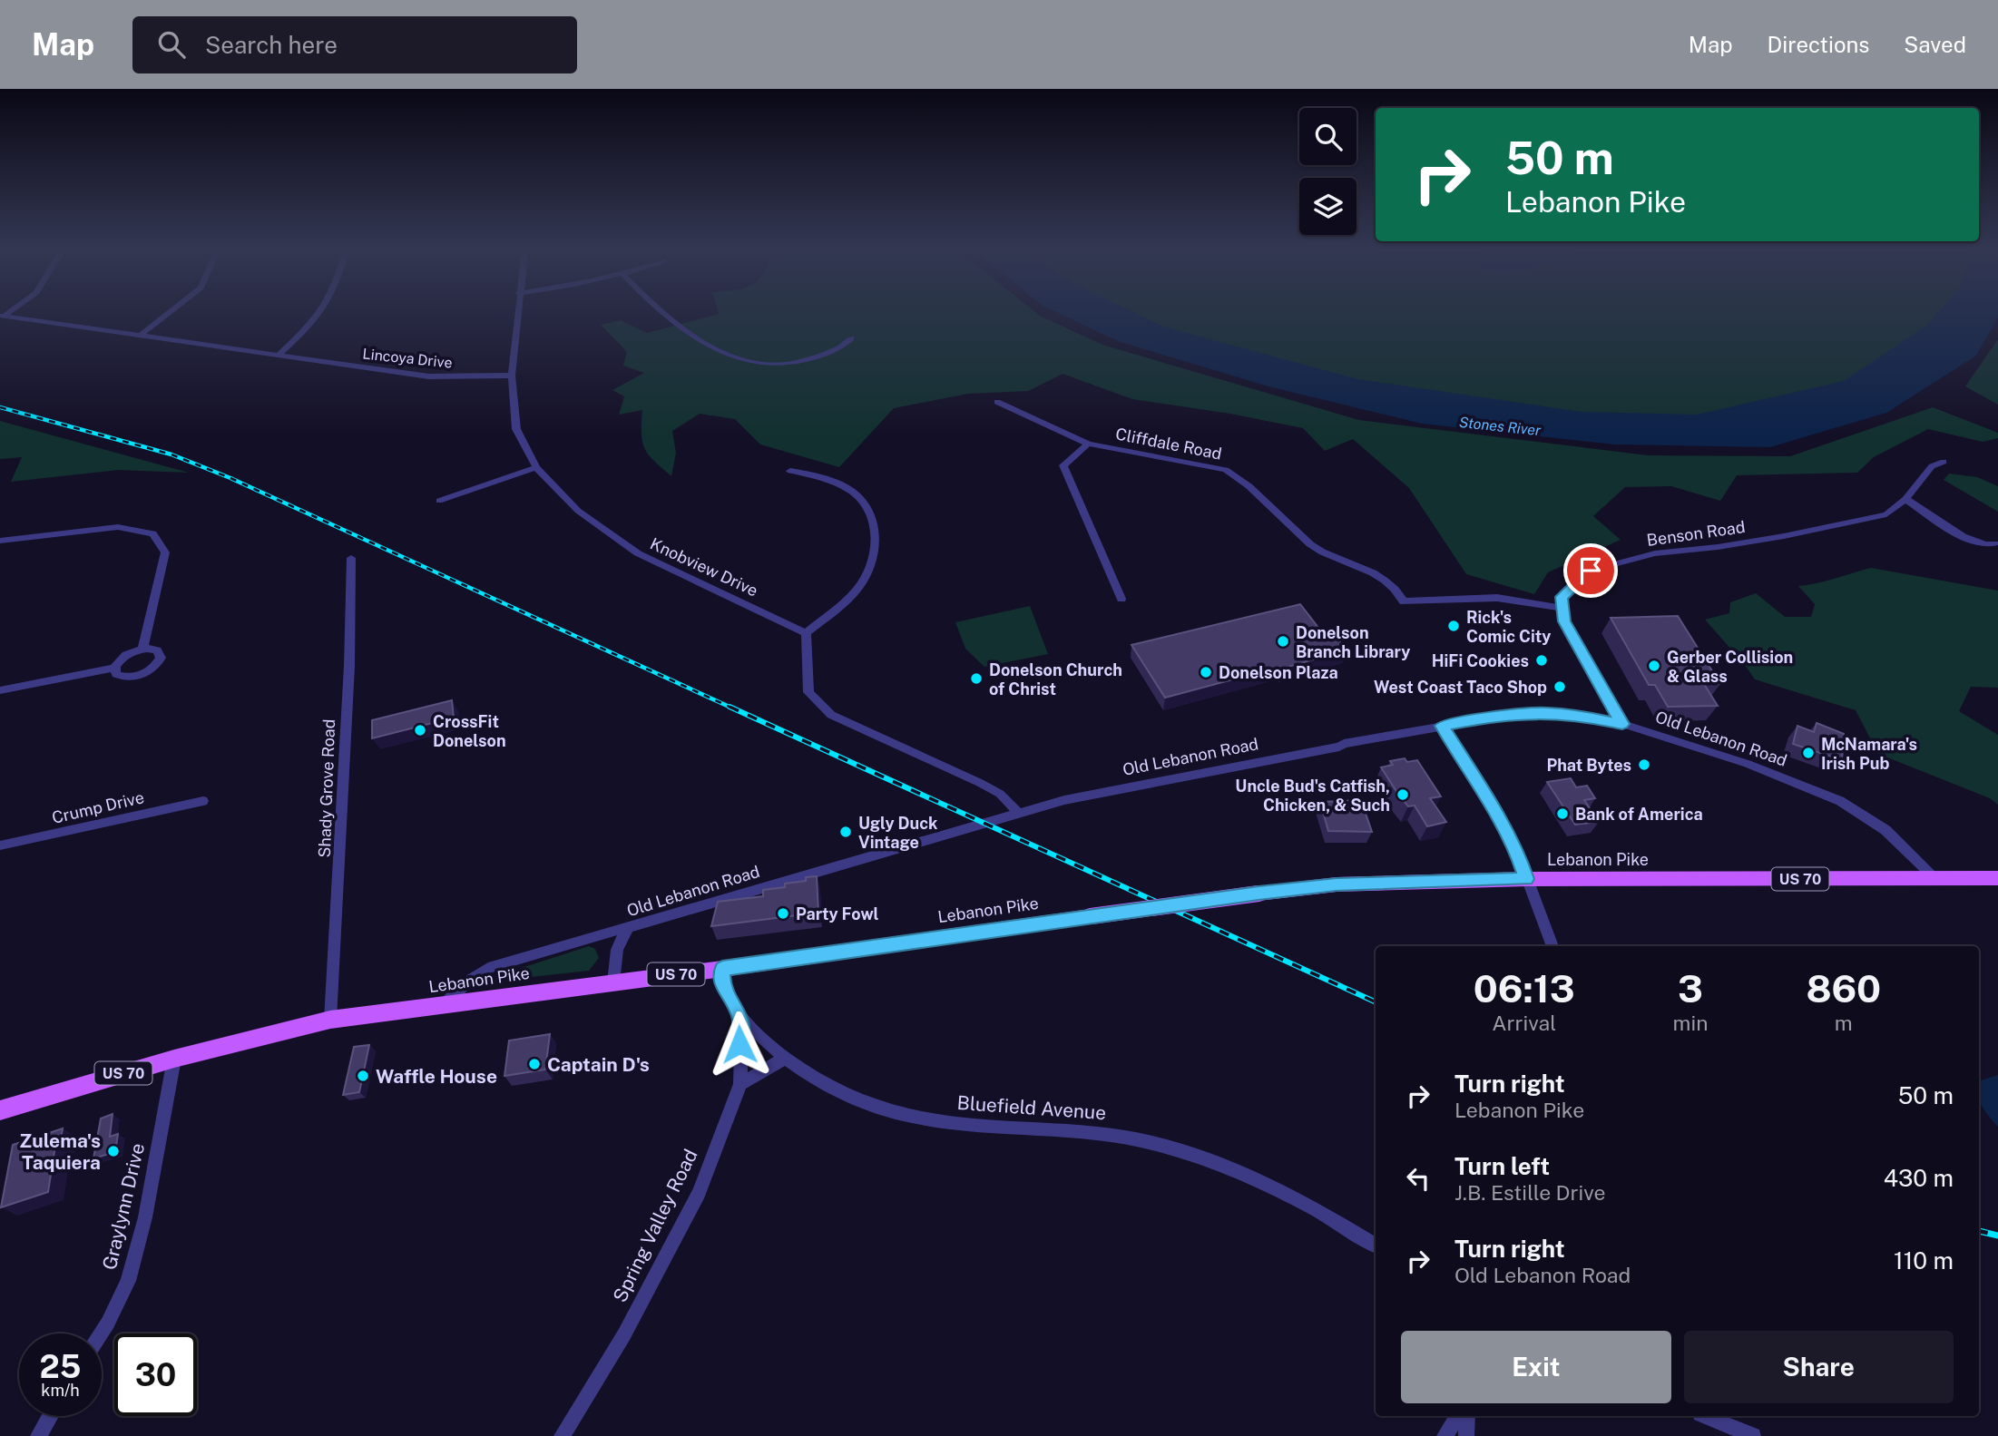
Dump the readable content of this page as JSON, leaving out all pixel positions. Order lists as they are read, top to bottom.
{
  "streets": {
    "main road": ["Lebanon Pike", "US 70"],
    "street": [
      "Lincoya Drive",
      "Cliffdale Road",
      "Benson Road",
      "Knobview Drive",
      "Old Lebanon Road",
      "Shady Grove Road",
      "Crump Drive",
      "Bluefield Avenue",
      "Graylynn Drive",
      "Spring Valley Road"
    ]
  },
  "crossings": [
    ["Lincoya Drive", "Knobview Drive"],
    ["Cliffdale Road", "Benson Road"],
    ["Old Lebanon Road", "Lebanon Pike"],
    ["Shady Grove Road", "Lebanon Pike"],
    ["Lebanon Pike", "Bluefield Avenue"],
    ["Lebanon Pike", "Graylynn Drive"],
    ["Bluefield Avenue", "Spring Valley Road"]
  ],
  "water": ["Stones River"],
  "places": [
    "Rick's Comic City",
    "Donelson Branch Library",
    "HiFi Cookies",
    "Gerber Collision & Glass",
    "Donelson Plaza",
    "Donelson Church of Christ",
    "West Coast Taco Shop",
    "CrossFit Donelson",
    "McNamara's Irish Pub",
    "Phat Bytes",
    "Uncle Bud's Catfish, Chicken, & Such",
    "Bank of America",
    "Ugly Duck Vintage",
    "Party Fowl",
    "Captain D's",
    "Waffle House",
    "Zulema's Taquiera"
  ],
  "page": {
    "header": "Map",
    "search": "Search here",
    "nav": ["Map", "Directions", "Saved"],
    "turn": ["50 m", "Lebanon Pike"],
    "eta": [
      "06:13",
      "Arrival",
      "3",
      "min",
      "860",
      "m"
    ],
    "list": [
      {
        "name": "Turn right",
        "note": "Lebanon Pike",
        "value": "50 m"
      },
      {
        "name": "Turn left",
        "note": "J.B. Estille Drive",
        "value": "430 m"
      },
      {
        "name": "Turn right",
        "note": "Old Lebanon Road",
        "value": "110 m"
      }
    ],
    "buttons": ["Exit", "Share"],
    "speed": "25 km/h",
    "limit": "30"
  }
}
